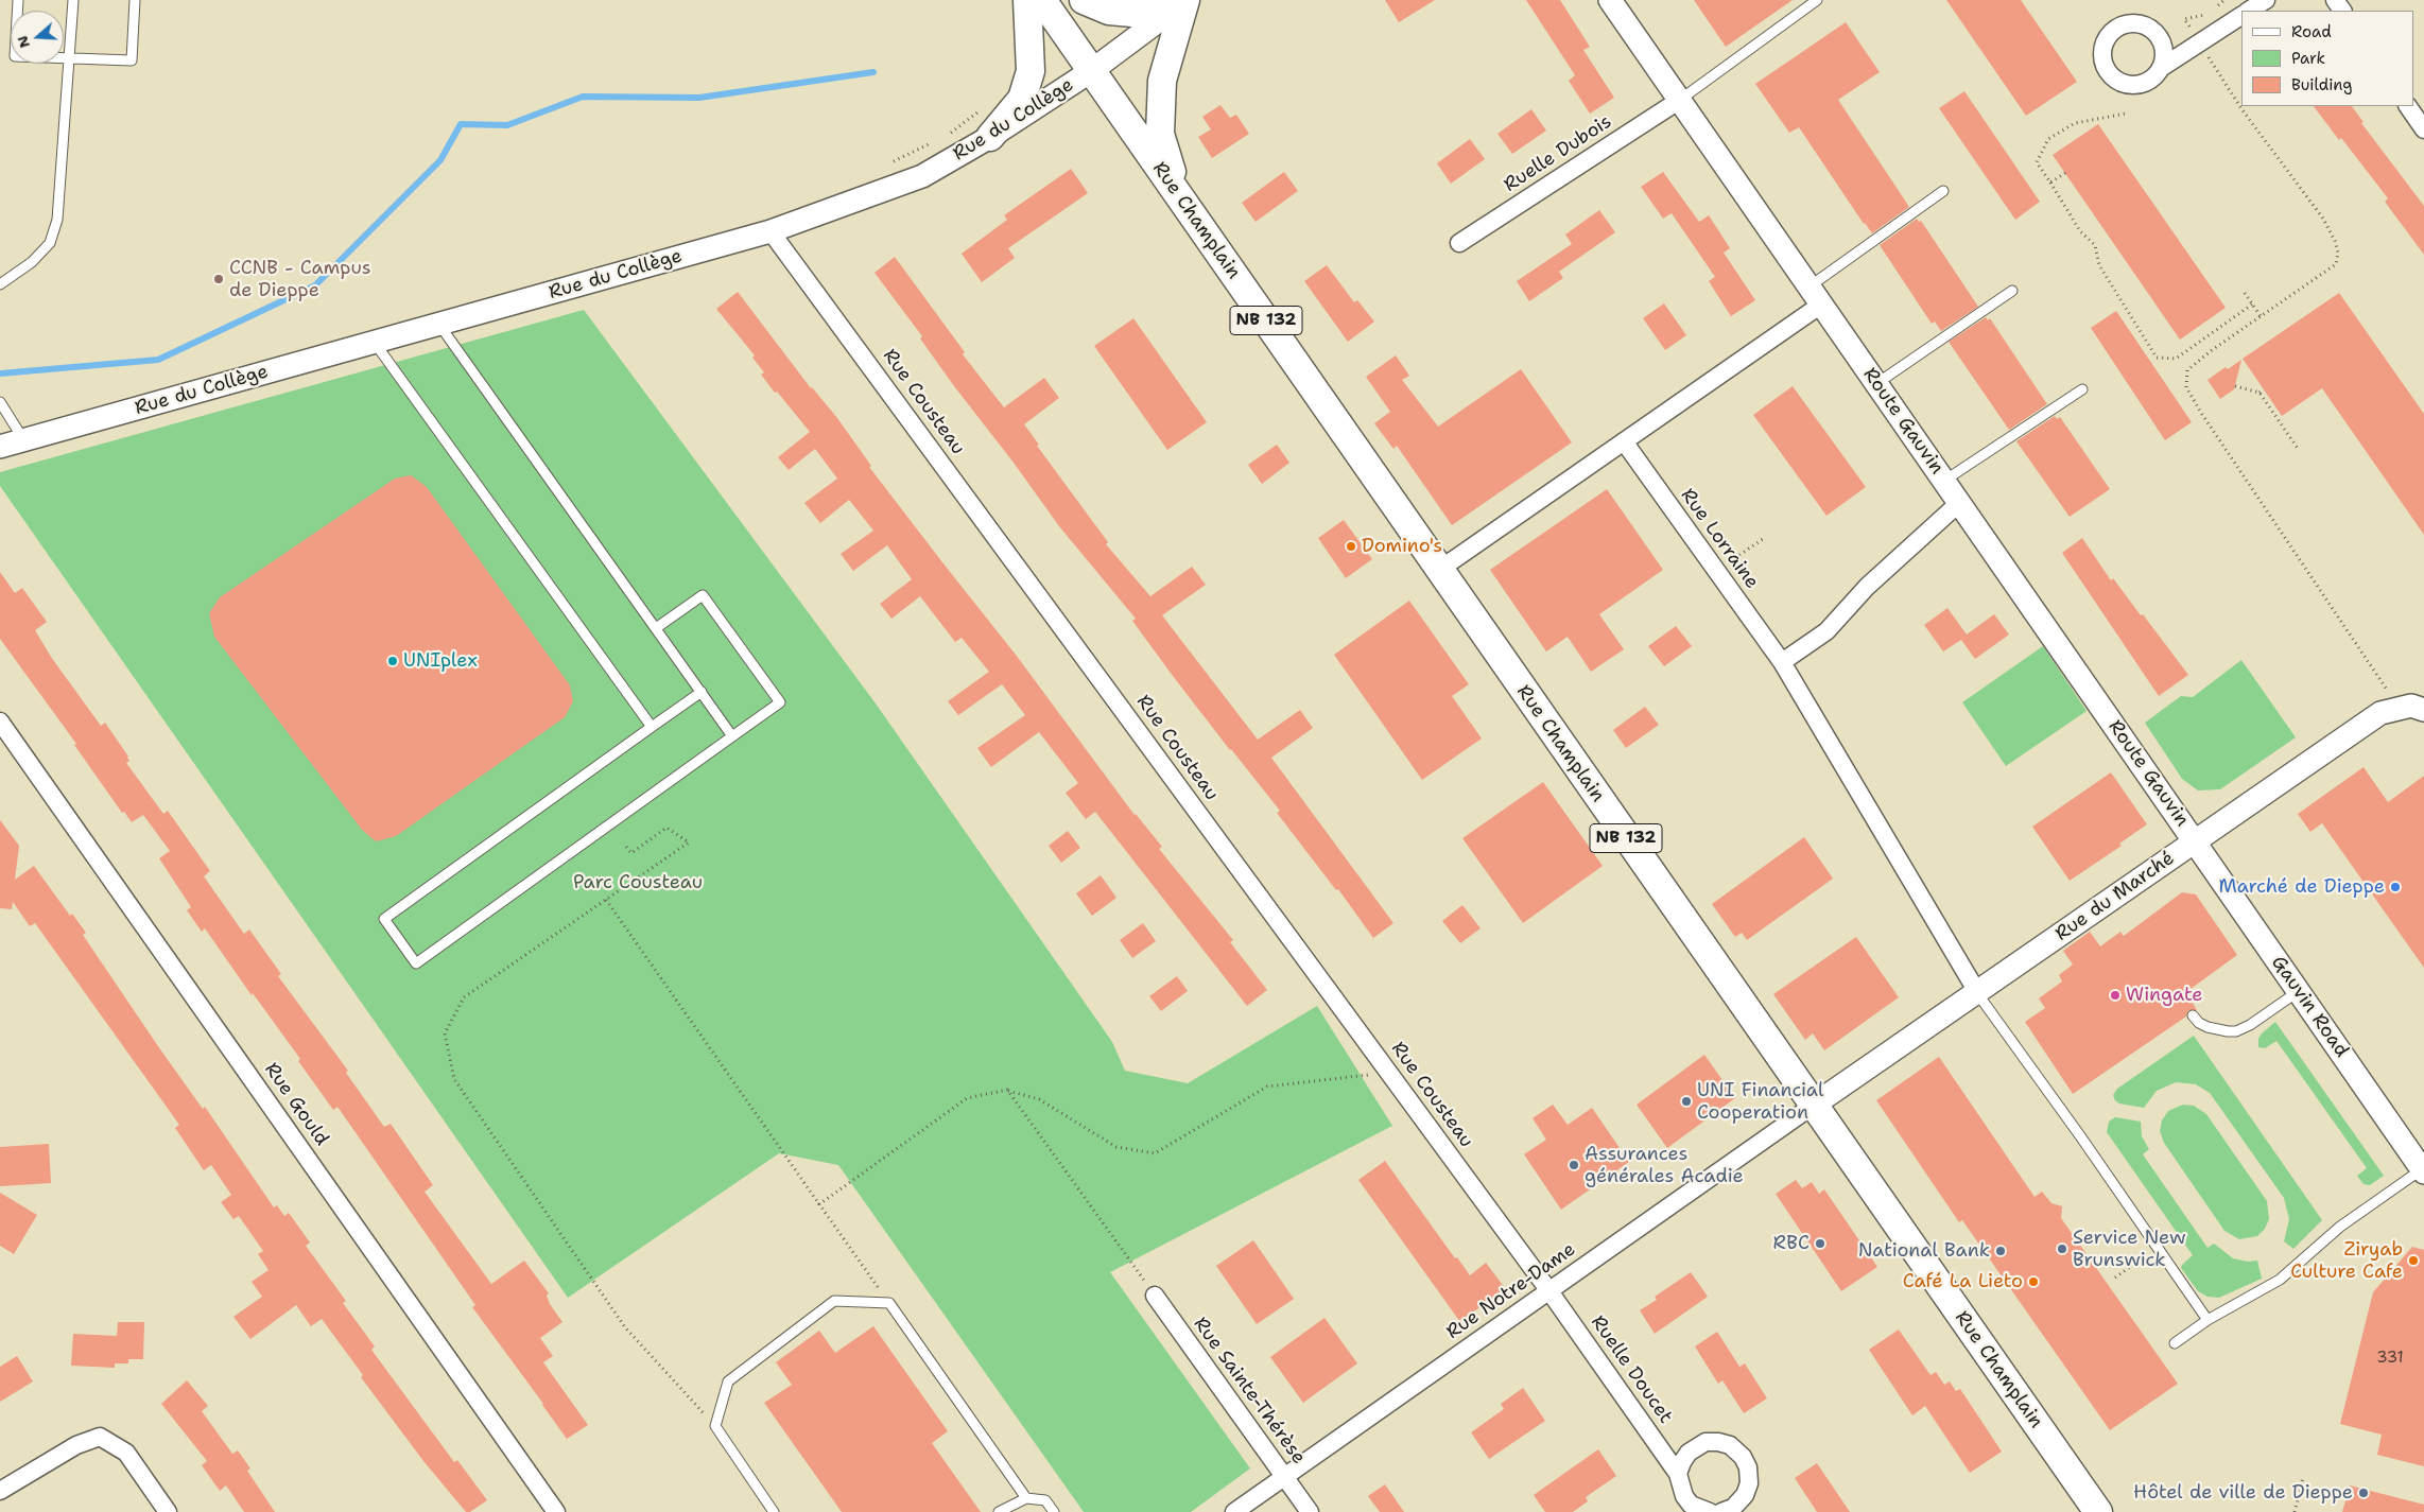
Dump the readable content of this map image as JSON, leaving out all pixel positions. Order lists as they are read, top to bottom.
{
  "streets": {
    "main road": ["Rue Champlain", "NB 132"],
    "street": [
      "Rue du Collège",
      "Ruelle Dubois",
      "Rue Cousteau",
      "Route Gauvin",
      "Rue Lorraine",
      "Rue du Marché",
      "Gauvin Road",
      "Rue Gould",
      "Rue Notre-Dame",
      "Ruelle Doucet",
      "Rue Sainte-Thérèse"
    ]
  },
  "crossings": [
    ["Rue du Collège", "Rue Champlain"],
    ["Rue du Collège", "Rue Cousteau"],
    ["Ruelle Dubois", "Route Gauvin"],
    ["Rue Champlain", "Rue du Marché"],
    ["Rue Champlain", "Rue Notre-Dame"],
    ["Rue Cousteau", "Rue Notre-Dame"],
    ["Rue Cousteau", "Ruelle Doucet"],
    ["Route Gauvin", "Rue du Marché"],
    ["Route Gauvin", "Gauvin Road"],
    ["Rue Lorraine", "Rue du Marché"],
    ["Rue du Marché", "Gauvin Road"],
    ["Rue du Marché", "Rue Notre-Dame"],
    ["Rue Notre-Dame", "Ruelle Doucet"],
    ["Rue Notre-Dame", "Rue Sainte-Thérèse"]
  ],
  "parks": ["Parc Cousteau"],
  "places": [
    "CCNB - Campus de Dieppe",
    "Domino's",
    "UNIplex",
    "Marché de Dieppe",
    "Wingate",
    "UNI Financial Cooperation",
    "Assurances générales Acadie",
    "RBC",
    "Service New Brunswick",
    "National Bank",
    "Ziryab Culture Cafe",
    "Café La Lieto",
    "Hôtel de ville de Dieppe"
  ],
  "house_numbers": ["331"],
  "legend": ["Road", "Park", "Building"],
  "north": "left"
}
